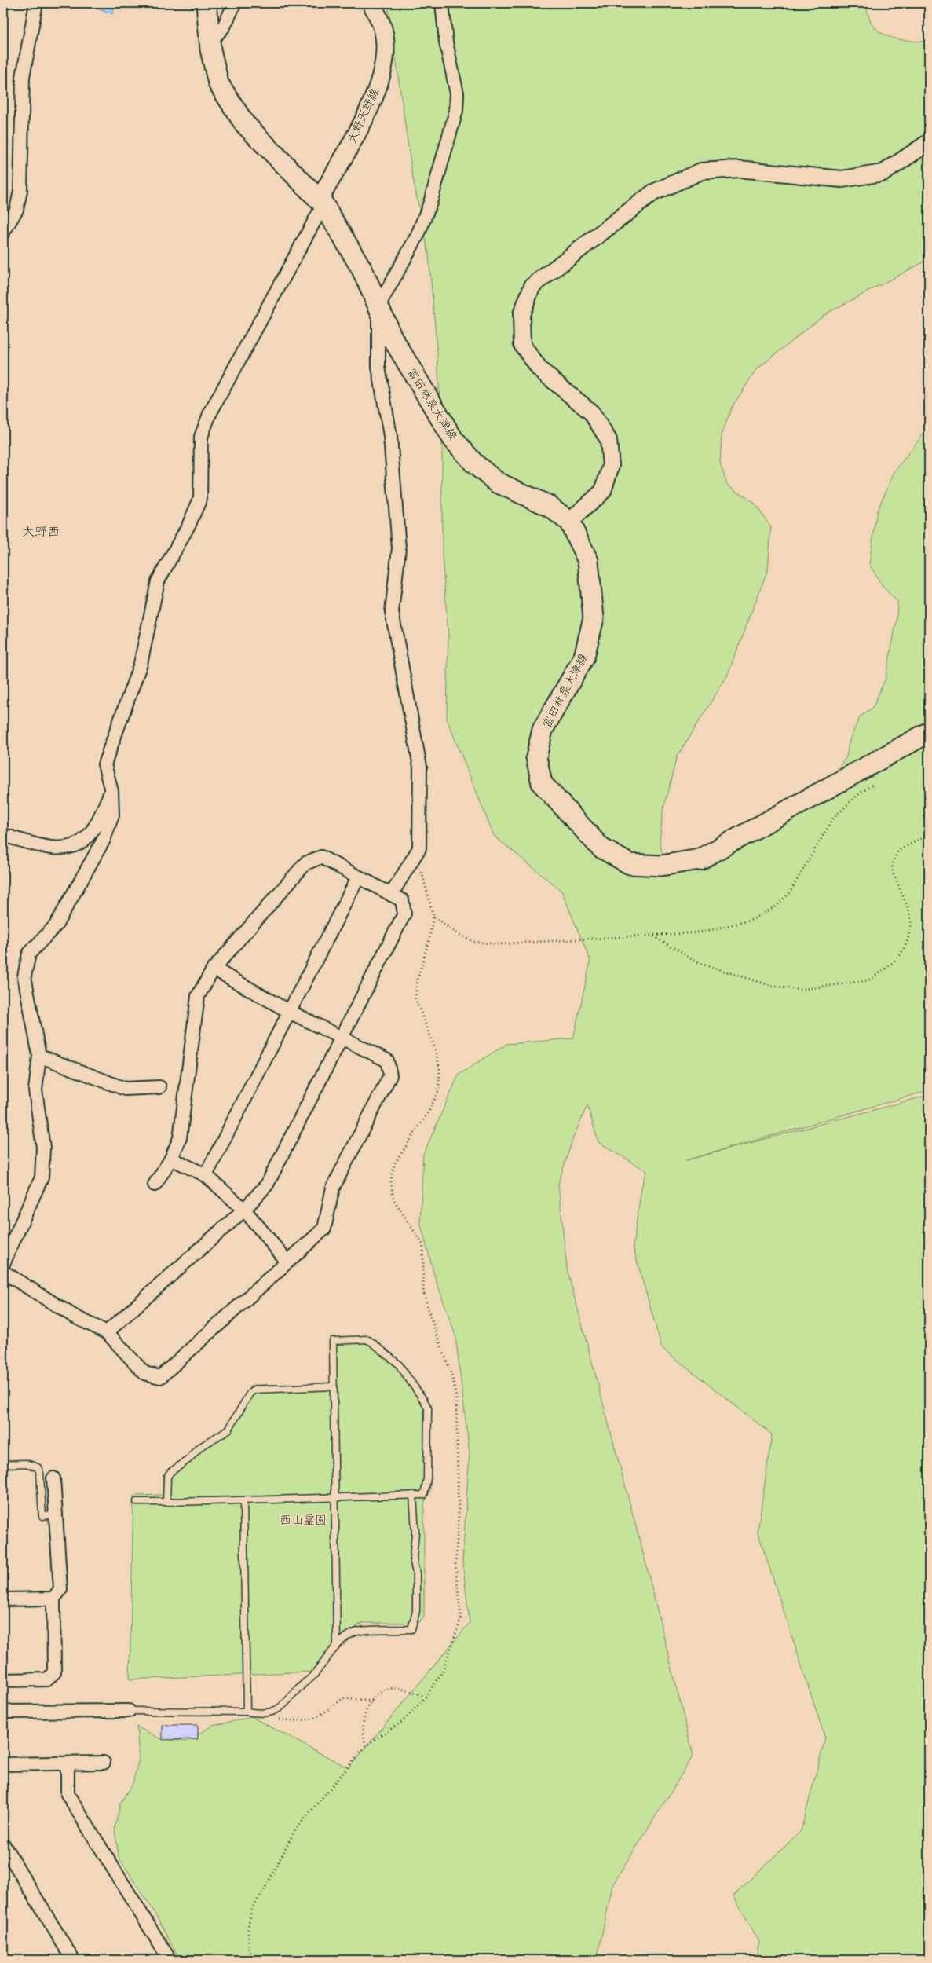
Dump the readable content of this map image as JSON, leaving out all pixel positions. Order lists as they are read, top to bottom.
{
  "streets": {
    "main road": ["大野天野線", "富田林泉大津線"]
  },
  "crossings": [
    ["大野天野線", "富田林泉大津線"]
  ],
  "districts": ["大野西"],
  "parks": ["西山霊園"]
}
